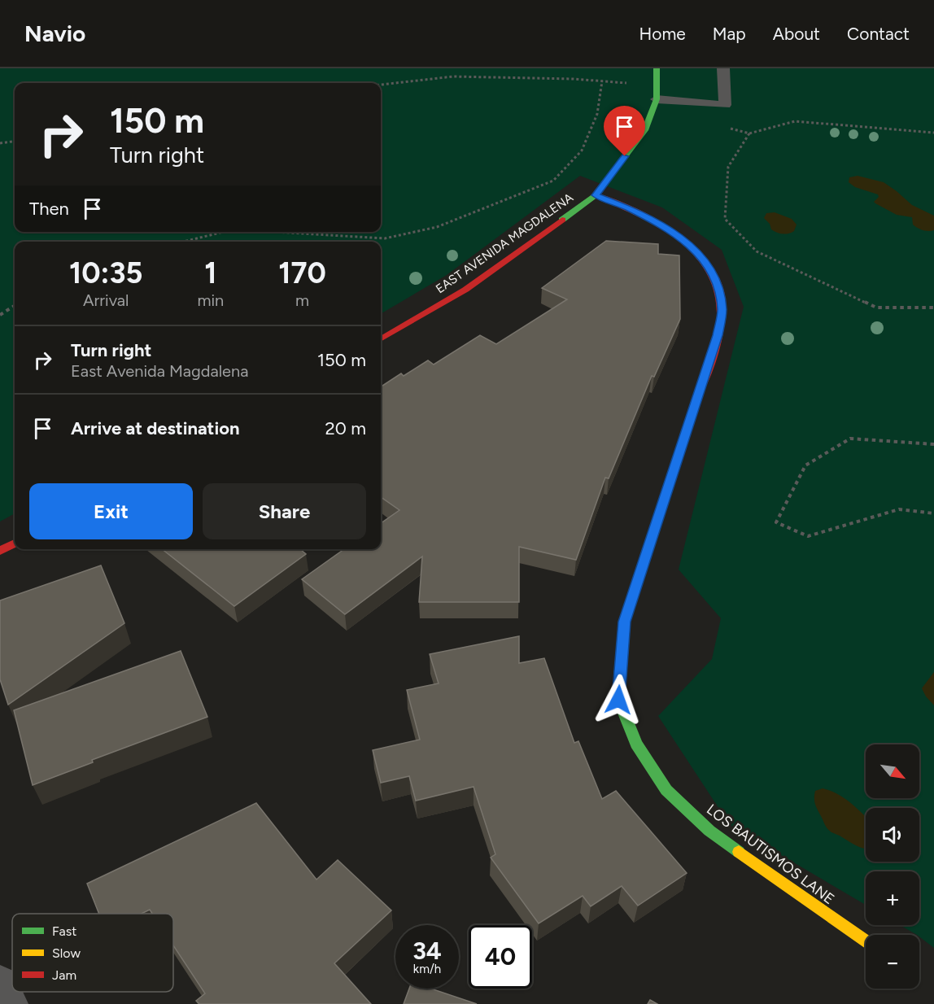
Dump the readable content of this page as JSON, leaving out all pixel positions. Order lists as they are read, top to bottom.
{
  "streets": {
    "street": ["EAST AVENIDA MAGDALENA", "LOS BAUTISMOS LANE"]
  },
  "crossings": [
    ["EAST AVENIDA MAGDALENA", "LOS BAUTISMOS LANE"]
  ],
  "legend": ["Fast", "Slow", "Jam"],
  "north": "bottom right",
  "page": {
    "header": "Navio",
    "nav": [
      "Home",
      "Map",
      "About",
      "Contact"
    ],
    "turn": ["150 m", "Turn right"],
    "then": "Then",
    "eta": [
      "10:35",
      "Arrival",
      "1",
      "min",
      "170",
      "m"
    ],
    "list": [
      {
        "name": "Turn right",
        "note": "East Avenida Magdalena",
        "value": "150 m"
      },
      {
        "name": "Arrive at destination",
        "value": "20 m"
      }
    ],
    "buttons": ["Exit", "Share"],
    "map_buttons": ["+", "−"],
    "speed": "34 km/h",
    "limit": "40"
  }
}
